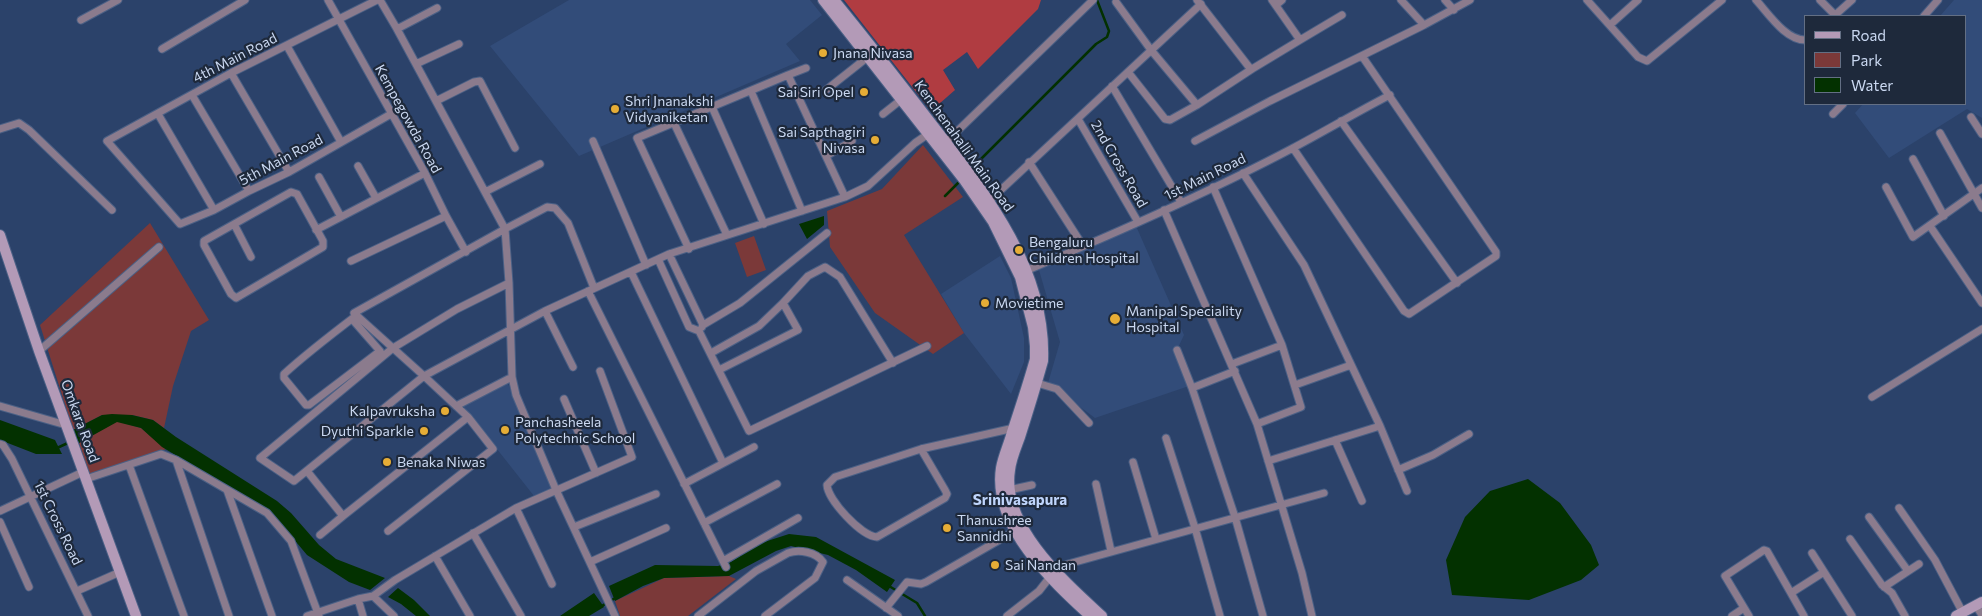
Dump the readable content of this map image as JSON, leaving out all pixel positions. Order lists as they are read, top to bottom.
{
  "streets": {
    "main road": ["Kenchenahalli Main Road", "Omkara Road"],
    "street": [
      "4th Main Road",
      "Kempegowda Road",
      "5th Main Road",
      "2nd Cross Road",
      "1st Main Road",
      "1st Cross Road"
    ]
  },
  "crossings": [
    ["4th Main Road", "Kempegowda Road"],
    ["4th Main Road", "5th Main Road"],
    ["Kempegowda Road", "5th Main Road"],
    ["Kenchenahalli Main Road", "1st Main Road"],
    ["2nd Cross Road", "1st Main Road"]
  ],
  "districts": ["Srinivasapura"],
  "places": [
    "Jnana Nivasa",
    "Sai Siri Opel",
    "Shri Jnanakshi Vidyaniketan",
    "Sai Sapthagiri Nivasa",
    "Bengaluru Children Hospital",
    "Movietime",
    "Manipal Speciality Hospital",
    "Kalpavruksha",
    "Panchasheela Polytechnic School",
    "Dyuthi Sparkle",
    "Benaka Niwas",
    "Thanushree Sannidhi",
    "Sai Nandan"
  ],
  "legend": ["Road", "Park", "Water"]
}
